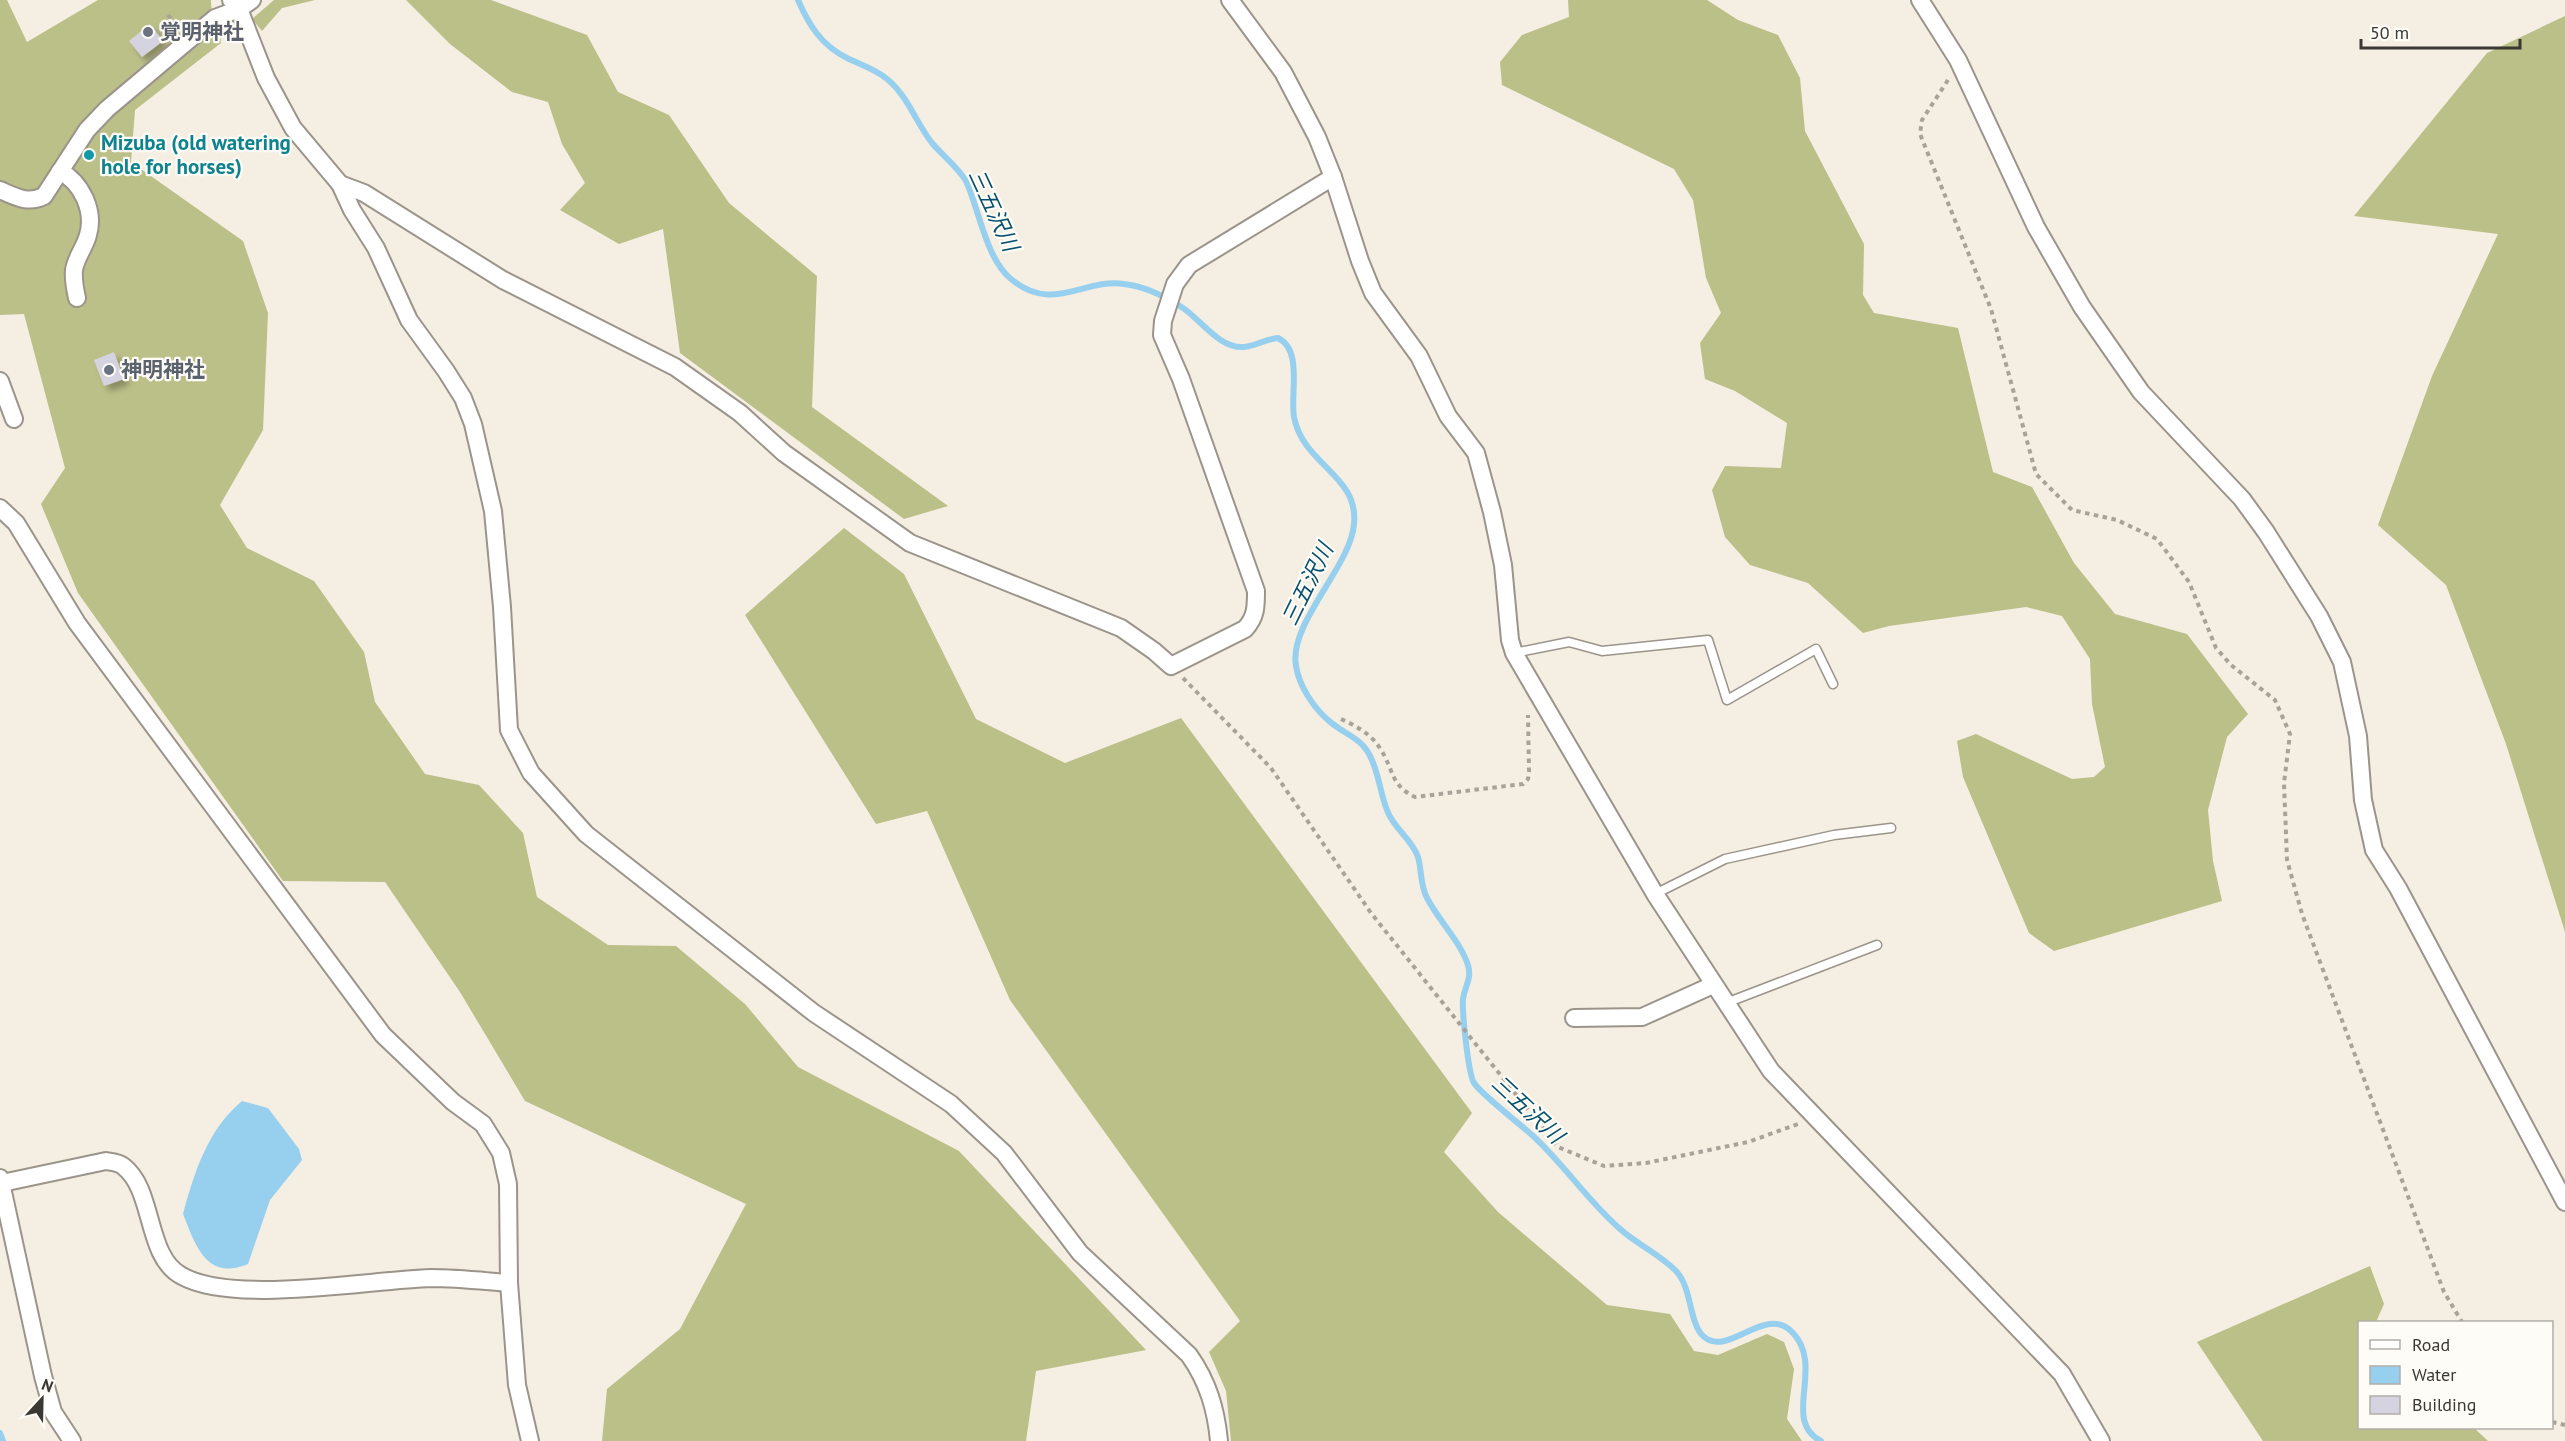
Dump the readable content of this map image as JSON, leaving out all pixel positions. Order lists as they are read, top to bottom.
{
  "water": ["三五沢川"],
  "places": ["覚明神社", "Mizuba (old watering hole for horses)", "神明神社"],
  "legend": ["Road", "Water", "Building"],
  "scale_bar": "50 m",
  "north": "top"
}
